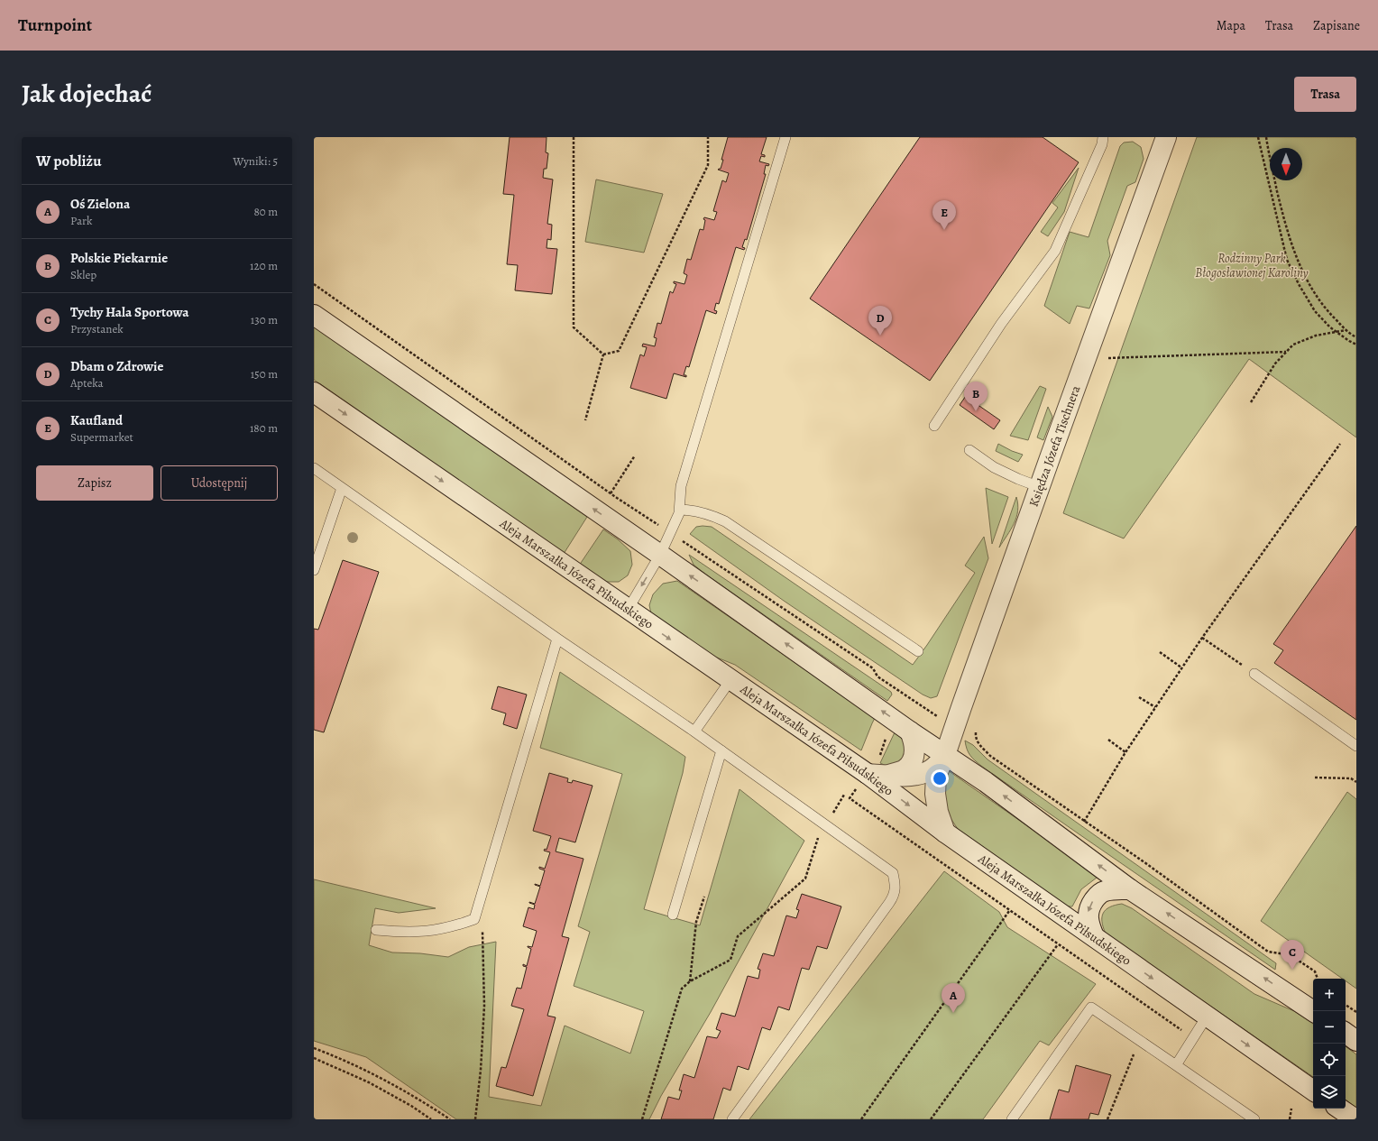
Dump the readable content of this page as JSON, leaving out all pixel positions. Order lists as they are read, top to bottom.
{
  "streets": {
    "main road": ["Księdza Józefa Tischnera", "Aleja Marszałka Józefa Piłsudskiego"]
  },
  "crossings": [
    ["Księdza Józefa Tischnera", "Aleja Marszałka Józefa Piłsudskiego"]
  ],
  "parks": ["Rodzinny Park Błogosławionej Karoliny"],
  "north": "bottom",
  "page": {
    "header": "Turnpoint",
    "nav": ["Mapa", "Trasa", "Zapisane"],
    "title": "Jak dojechać",
    "buttons": [
      "Trasa",
      ["Zapisz", "Udostępnij"]
    ],
    "heading": ["W pobliżu", "Wyniki: 5"],
    "list": [
      {
        "mark": "A",
        "name": "Oś Zielona",
        "note": "Park",
        "value": "80 m"
      },
      {
        "mark": "B",
        "name": "Polskie Piekarnie",
        "note": "Sklep",
        "value": "120 m"
      },
      {
        "mark": "C",
        "name": "Tychy Hala Sportowa",
        "note": "Przystanek",
        "value": "130 m"
      },
      {
        "mark": "D",
        "name": "Dbam o Zdrowie",
        "note": "Apteka",
        "value": "150 m"
      },
      {
        "mark": "E",
        "name": "Kaufland",
        "note": "Supermarket",
        "value": "180 m"
      }
    ],
    "pins": [
      "E",
      "D",
      "B",
      "C",
      "A"
    ],
    "map_buttons": ["+", "−"]
  }
}
